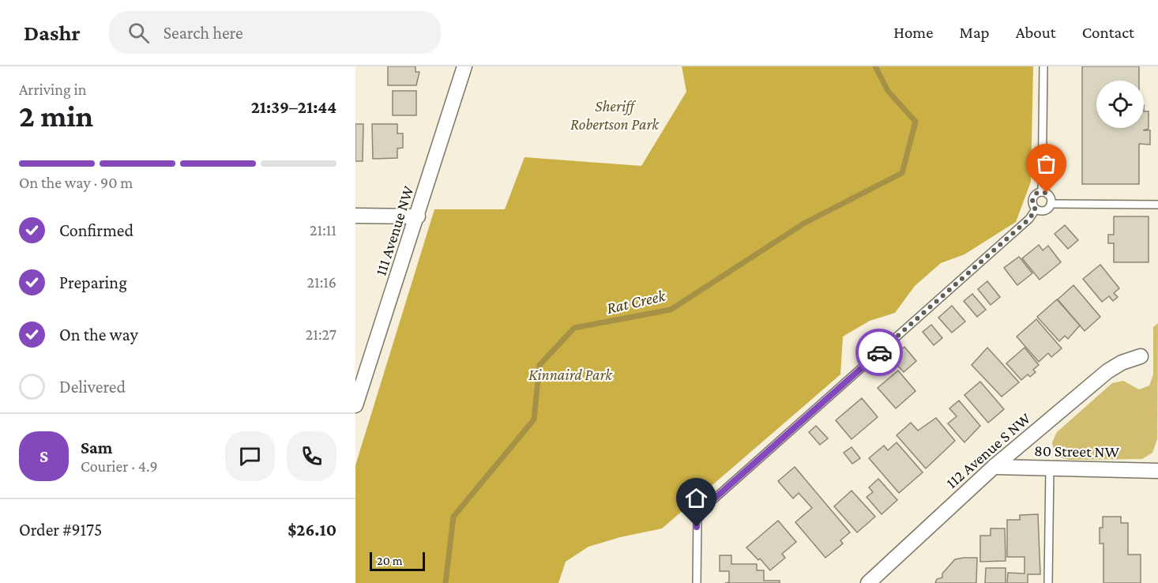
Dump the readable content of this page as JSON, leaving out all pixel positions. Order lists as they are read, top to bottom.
{
  "streets": {
    "street": ["111 Avenue NW", "112 Avenue S NW", "80 Street NW"]
  },
  "crossings": [
    ["112 Avenue S NW", "80 Street NW"]
  ],
  "water": ["Rat Creek"],
  "parks": ["Sheriff Robertson Park", "Kinnaird Park"],
  "scale_bar": "20 m",
  "page": {
    "header": "Dashr",
    "search": "Search here",
    "nav": [
      "Home",
      "Map",
      "About",
      "Contact"
    ],
    "heading": ["2 min", "Arriving in", "21:39–21:44"],
    "panel": [
      "Sam",
      "Courier · 4.9",
      "Order #9175",
      "$26.10"
    ],
    "bar": "On the way · 90 m",
    "list": [
      ["Confirmed", "21:11"],
      ["Preparing", "21:16"],
      ["On the way", "21:27"],
      "Delivered"
    ],
    "round": "S",
    "scale": "20 m"
  }
}
